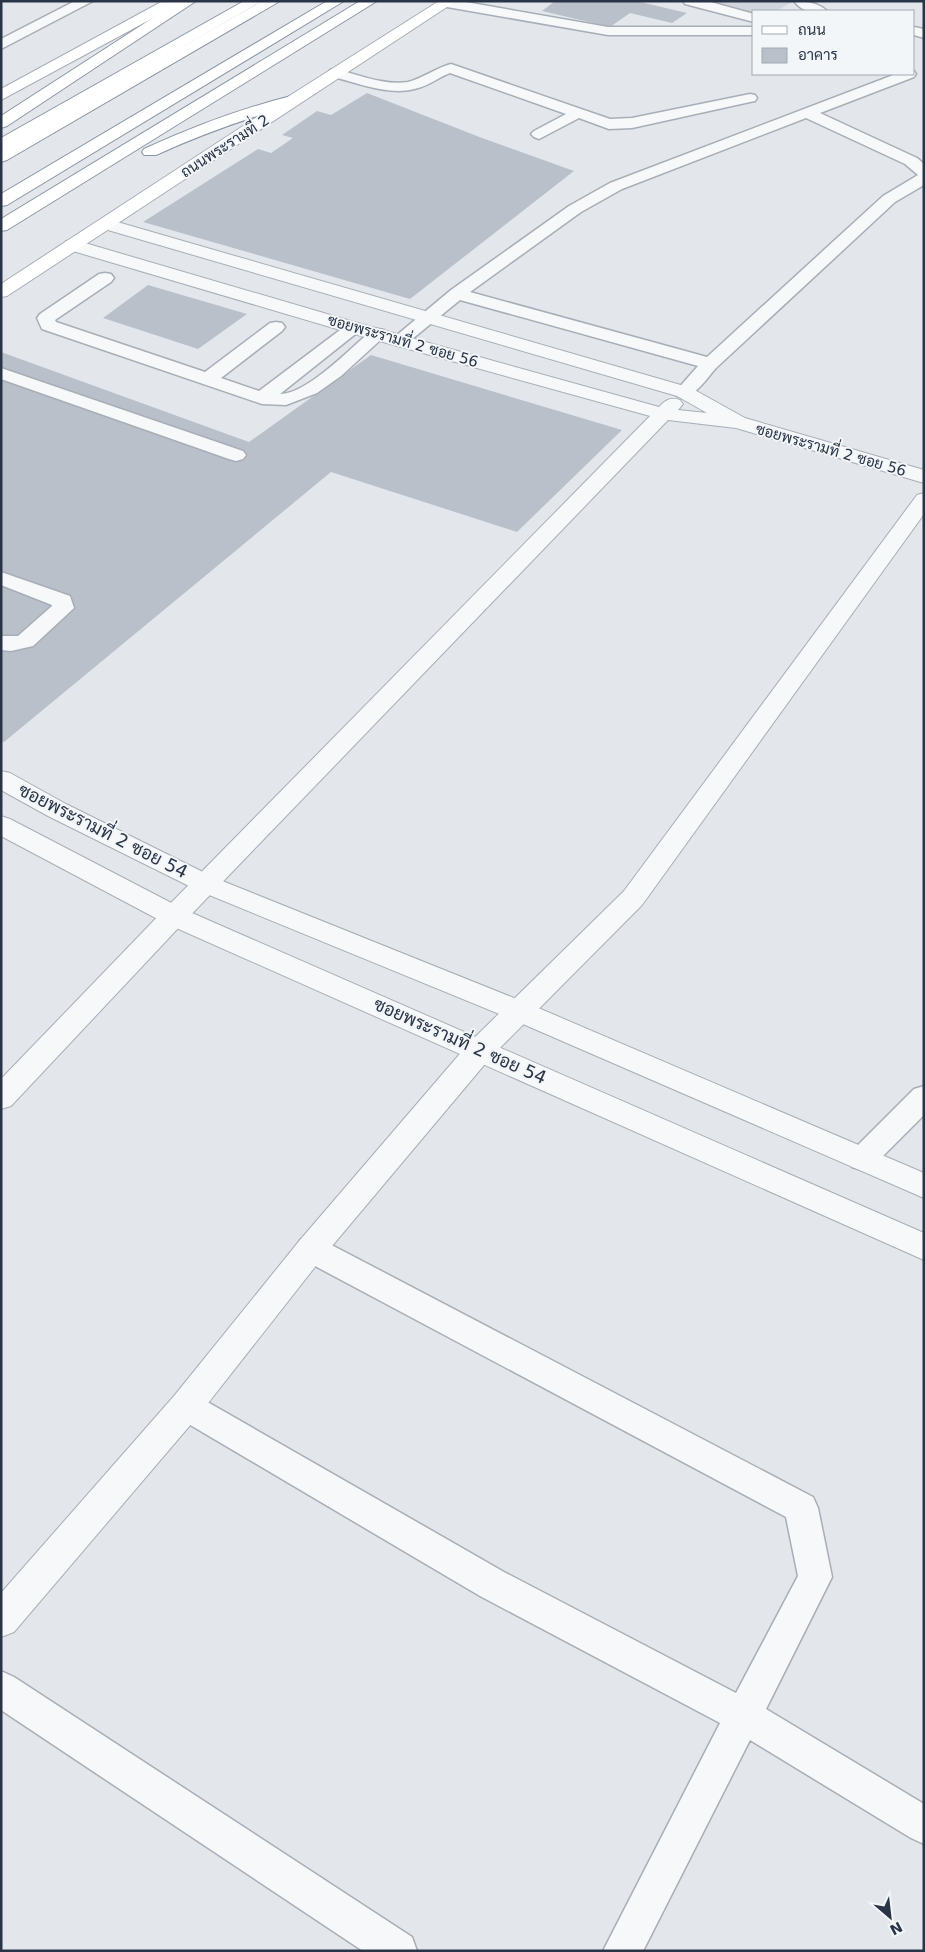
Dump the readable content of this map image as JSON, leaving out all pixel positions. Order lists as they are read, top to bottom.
{
  "streets": {
    "main road": ["ถนนพระรามที่ 2"],
    "street": ["ซอยพระรามที่ 2 ซอย 56", "ซอยพระรามที่ 2 ซอย 54"]
  },
  "crossings": [
    ["ถนนพระรามที่ 2", "ซอยพระรามที่ 2 ซอย 56"]
  ],
  "legend": ["ถนน", "อาคาร"],
  "north": "bottom right"
}
